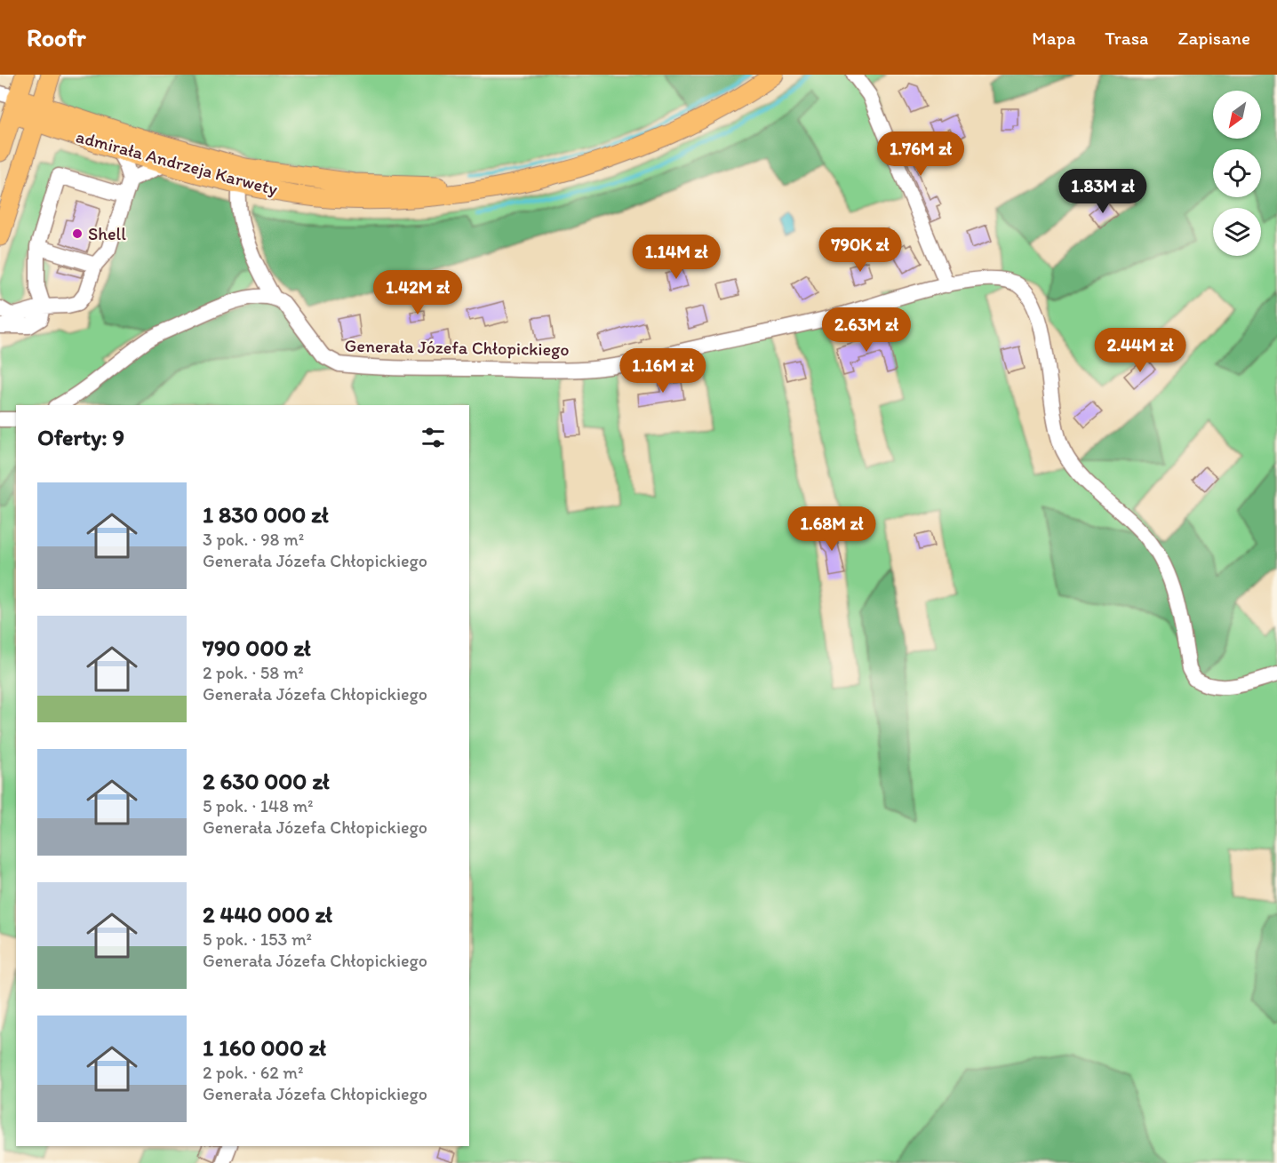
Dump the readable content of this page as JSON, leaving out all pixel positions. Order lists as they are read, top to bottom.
{
  "streets": {
    "main road": ["admirała Andrzeja Karwety"],
    "street": ["Generała Józefa Chłopickiego"]
  },
  "crossings": [
    ["admirała Andrzeja Karwety", "Generała Józefa Chłopickiego"]
  ],
  "places": ["Shell"],
  "north": "bottom left",
  "page": {
    "header": "Roofr",
    "nav": ["Mapa", "Trasa", "Zapisane"],
    "price": [
      "1.76M zł",
      "1.83M zł",
      "790K zł",
      "1.14M zł",
      "1.42M zł",
      "2.63M zł",
      "2.44M zł",
      "1.16M zł",
      "1.68M zł"
    ],
    "heading": "Oferty: 9",
    "list": [
      {
        "name": "1 830 000 zł",
        "note": "3 pok. · 98 m² · Generała Józefa Chłopickiego"
      },
      {
        "name": "790 000 zł",
        "note": "2 pok. · 58 m² · Generała Józefa Chłopickiego"
      },
      {
        "name": "2 630 000 zł",
        "note": "5 pok. · 148 m² · Generała Józefa Chłopickiego"
      },
      {
        "name": "2 440 000 zł",
        "note": "5 pok. · 153 m² · Generała Józefa Chłopickiego"
      },
      {
        "name": "1 160 000 zł",
        "note": "2 pok. · 62 m² · Generała Józefa Chłopickiego"
      }
    ]
  }
}
